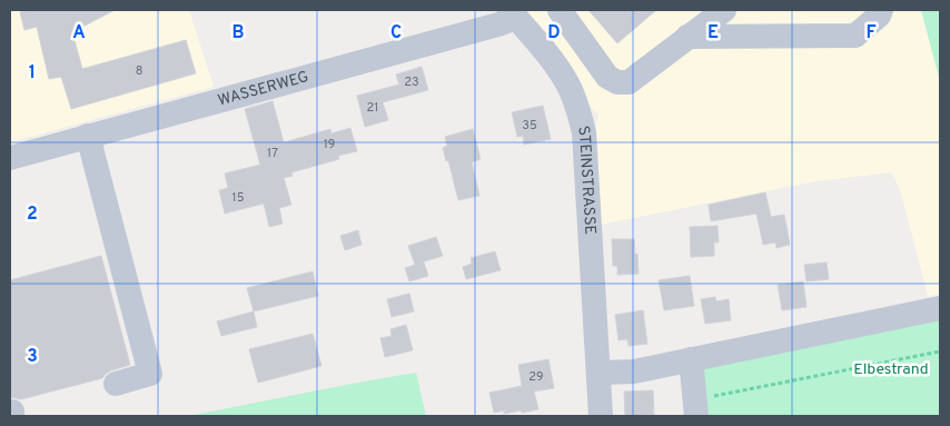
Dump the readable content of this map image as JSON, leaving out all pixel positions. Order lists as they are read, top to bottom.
{
  "streets": {
    "street": ["WASSERWEG", "STEINSTRASSE"]
  },
  "crossings": [
    ["WASSERWEG", "STEINSTRASSE"]
  ],
  "parks": ["Elbestrand"],
  "house_numbers": [
    "8",
    "23",
    "21",
    "35",
    "19",
    "17",
    "15",
    "29"
  ],
  "grid": {
    "columns": [
      "A",
      "B",
      "C",
      "D",
      "E",
      "F"
    ],
    "rows": ["1", "2", "3"]
  }
}
